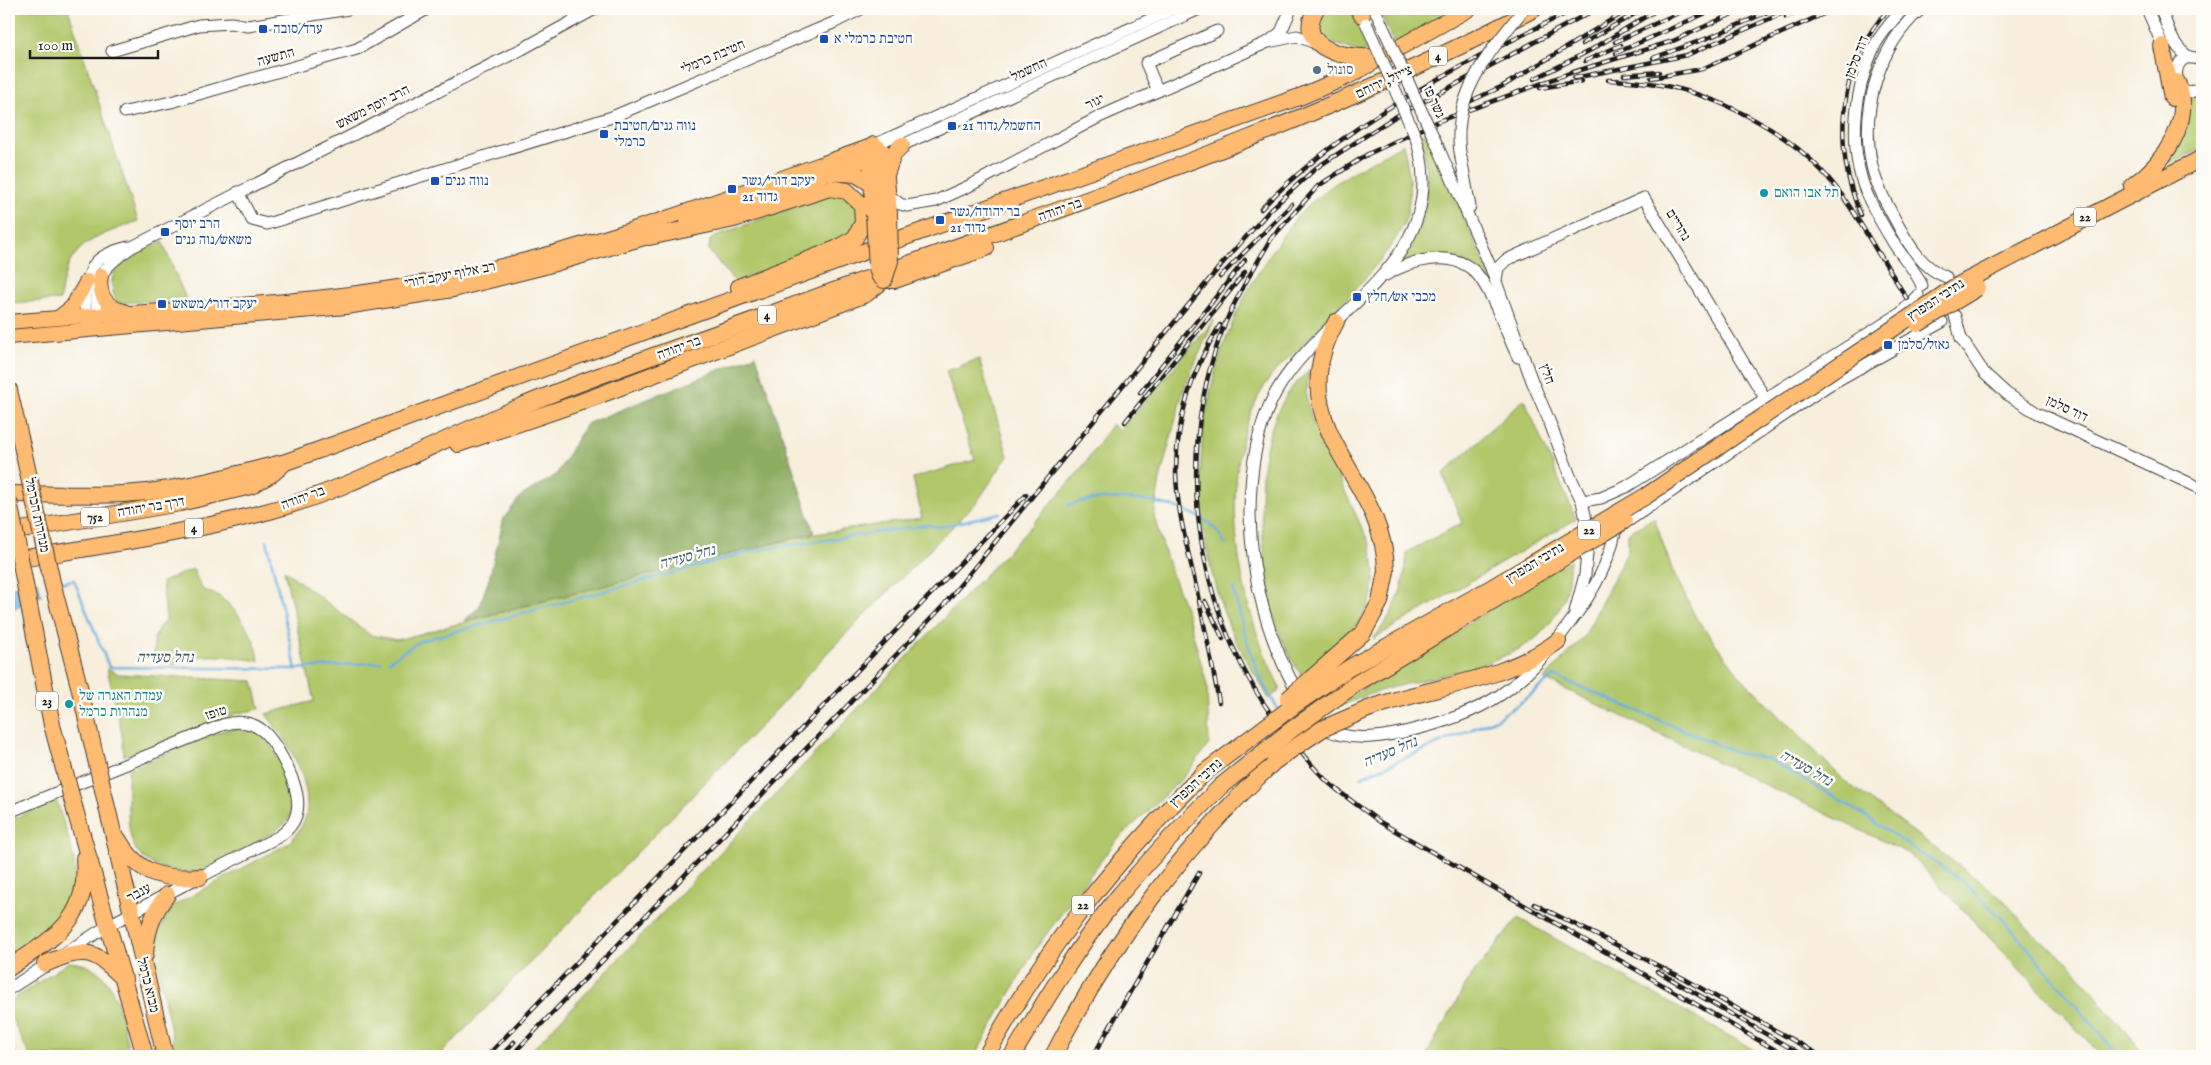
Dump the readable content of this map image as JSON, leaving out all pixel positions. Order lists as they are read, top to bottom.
{
  "streets": {
    "highway": [
      "4",
      "צייזל, ירוחם",
      "בר יהודה",
      "22",
      "נתיבי המפרץ",
      "דרך בר יהודה",
      "מנהרות הכרמל",
      "752",
      "23",
      "מבוא כרמל"
    ],
    "main road": ["רב אלוף יעקב דורי"],
    "street": [
      "התשעה",
      "חטיבת כרמלי",
      "דוד סלמן",
      "החשמל",
      "יגור",
      "גשר פז",
      "הרב יוסף משאש",
      "נהריים",
      "חלץ",
      "טופז",
      "ענבר"
    ]
  },
  "crossings": [
    ["4", "בר יהודה"],
    ["4", "דרך בר יהודה"],
    ["חטיבת כרמלי", "הרב יוסף משאש"],
    ["החשמל", "רב אלוף יעקב דורי"],
    ["צייזל, ירוחם", "בר יהודה"],
    ["גשר פז", "חלץ"],
    ["בר יהודה", "דרך בר יהודה"],
    ["מנהרות הכרמל", "23"],
    ["מנהרות הכרמל", "מבוא כרמל"],
    ["23", "ענבר"],
    ["23", "מבוא כרמל"],
    ["טופז", "ענבר"],
    ["ענבר", "מבוא כרמל"]
  ],
  "water": ["נחל סעדיה"],
  "places": {
    "transit": [
      "ערד/סובה",
      "חטיבת כרמלי א",
      "החשמל/גדוד 21",
      "נווה גנים/חטיבת כרמלי",
      "נווה גנים",
      "יעקב דורי/גשר גדוד 21",
      "בר יהודה/גשר גדוד 21",
      "הרב יוסף משאש/נוה גנים",
      "מכבי אש/חלץ",
      "יעקב דורי/משאש",
      "גאזל/סלמן"
    ],
    "other": ["סונול", "תל אבו הואם", "עמדת האגרה של מנהרות כרמל"]
  },
  "scale_bar": "100 m"
}
